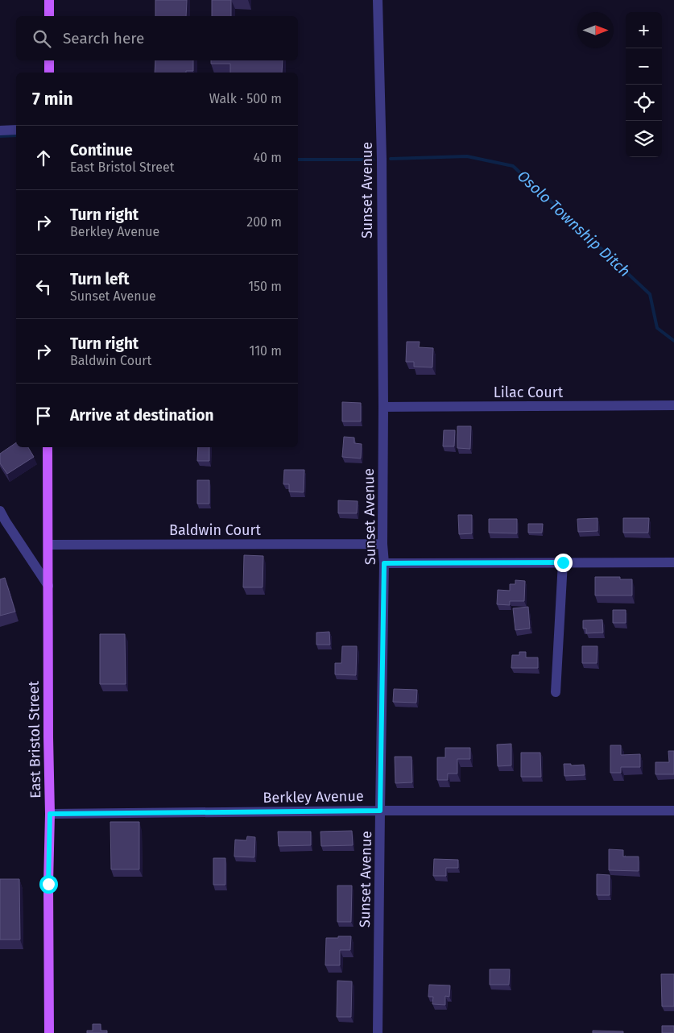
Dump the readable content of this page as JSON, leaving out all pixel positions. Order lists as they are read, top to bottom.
{
  "streets": {
    "main road": ["East Bristol Street"],
    "street": [
      "Sunset Avenue",
      "Lilac Court",
      "Baldwin Court",
      "Berkley Avenue"
    ]
  },
  "crossings": [
    ["Sunset Avenue", "Lilac Court"],
    ["Sunset Avenue", "Baldwin Court"],
    ["Sunset Avenue", "Berkley Avenue"],
    ["Baldwin Court", "East Bristol Street"],
    ["East Bristol Street", "Berkley Avenue"]
  ],
  "water": ["Osolo Township Ditch"],
  "north": "right",
  "page": {
    "map_buttons": ["+", "−"],
    "search": "Search here",
    "heading": ["7 min", "Walk · 500 m"],
    "list": [
      ["Continue", "East Bristol Street", "40 m"],
      ["Turn right", "Berkley Avenue", "200 m"],
      ["Turn left", "Sunset Avenue", "150 m"],
      ["Turn right", "Baldwin Court", "110 m"],
      "Arrive at destination"
    ]
  }
}
